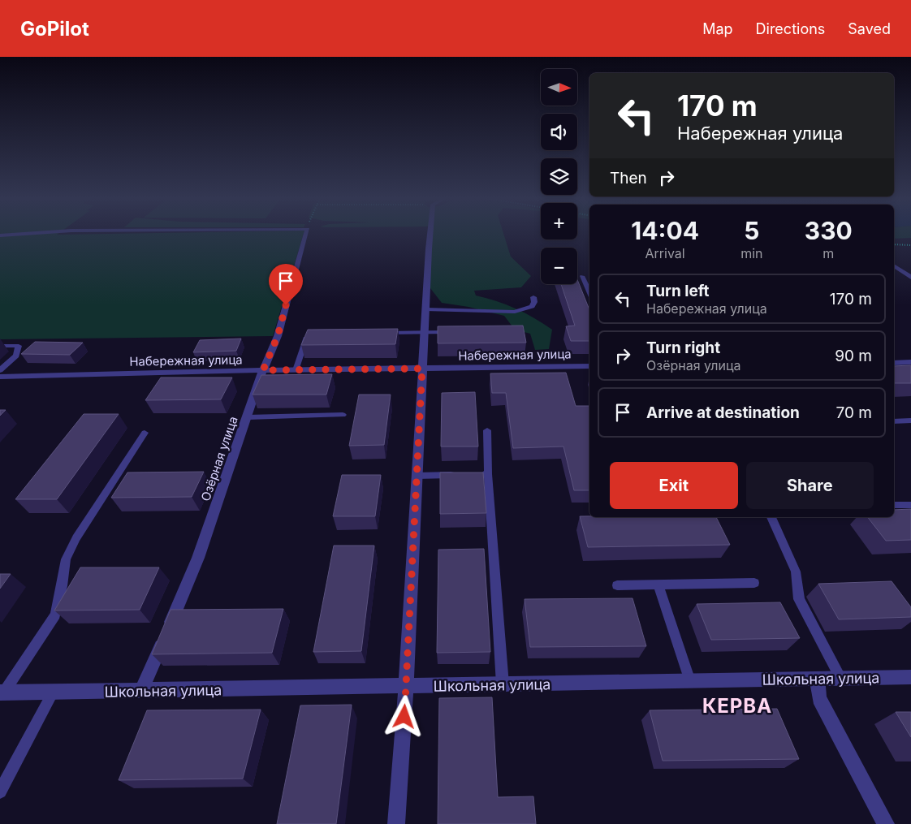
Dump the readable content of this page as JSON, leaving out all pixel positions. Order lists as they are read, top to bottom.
{
  "streets": {
    "street": ["Набережная улица", "Озёрная улица", "Школьная улица"]
  },
  "crossings": [
    ["Набережная улица", "Озёрная улица"],
    ["Озёрная улица", "Школьная улица"]
  ],
  "districts": ["КЕРВА"],
  "north": "right",
  "page": {
    "header": "GoPilot",
    "nav": ["Map", "Directions", "Saved"],
    "map_buttons": ["+", "−"],
    "turn": ["170 m", "Набережная улица"],
    "then": "Then",
    "eta": [
      "14:04",
      "Arrival",
      "5",
      "min",
      "330",
      "m"
    ],
    "list": [
      {
        "name": "Turn left",
        "note": "Набережная улица",
        "value": "170 m"
      },
      {
        "name": "Turn right",
        "note": "Озёрная улица",
        "value": "90 m"
      },
      {
        "name": "Arrive at destination",
        "value": "70 m"
      }
    ],
    "buttons": ["Exit", "Share"]
  }
}
